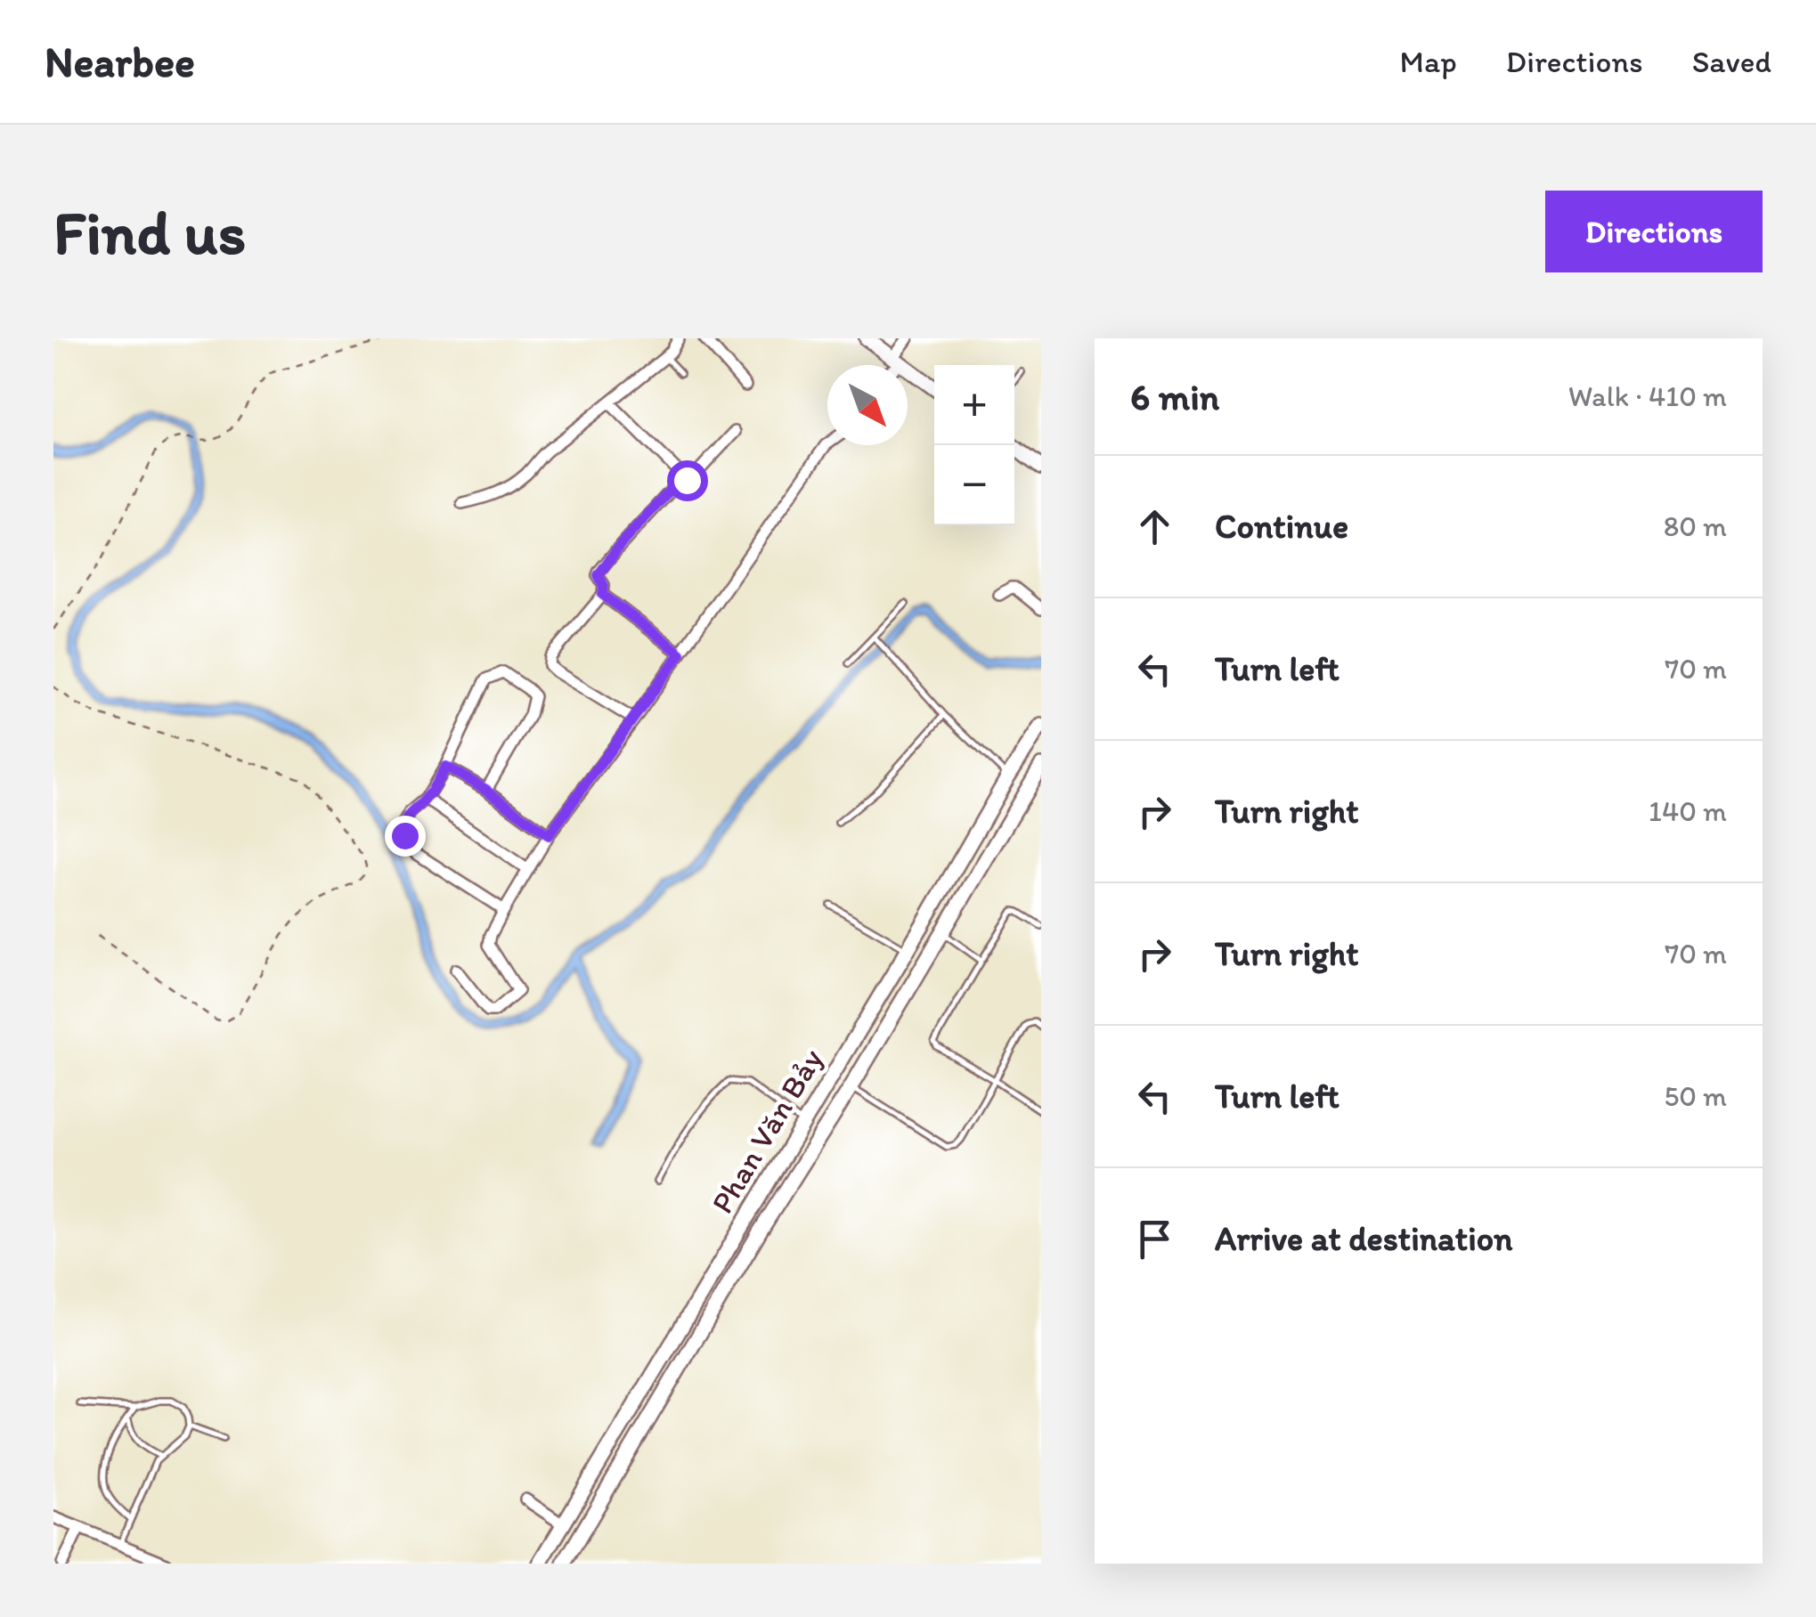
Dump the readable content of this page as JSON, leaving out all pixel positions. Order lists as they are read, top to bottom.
{
  "streets": {
    "main road": ["Phan Văn Bảy"]
  },
  "north": "bottom right",
  "page": {
    "header": "Nearbee",
    "nav": ["Map", "Directions", "Saved"],
    "buttons": "Directions",
    "title": "Find us",
    "heading": ["6 min", "Walk · 410 m"],
    "map_buttons": ["+", "−"],
    "list": [
      ["Continue", "80 m"],
      ["Turn left", "70 m"],
      ["Turn right", "140 m"],
      ["Turn right", "70 m"],
      ["Turn left", "50 m"],
      "Arrive at destination"
    ]
  }
}
